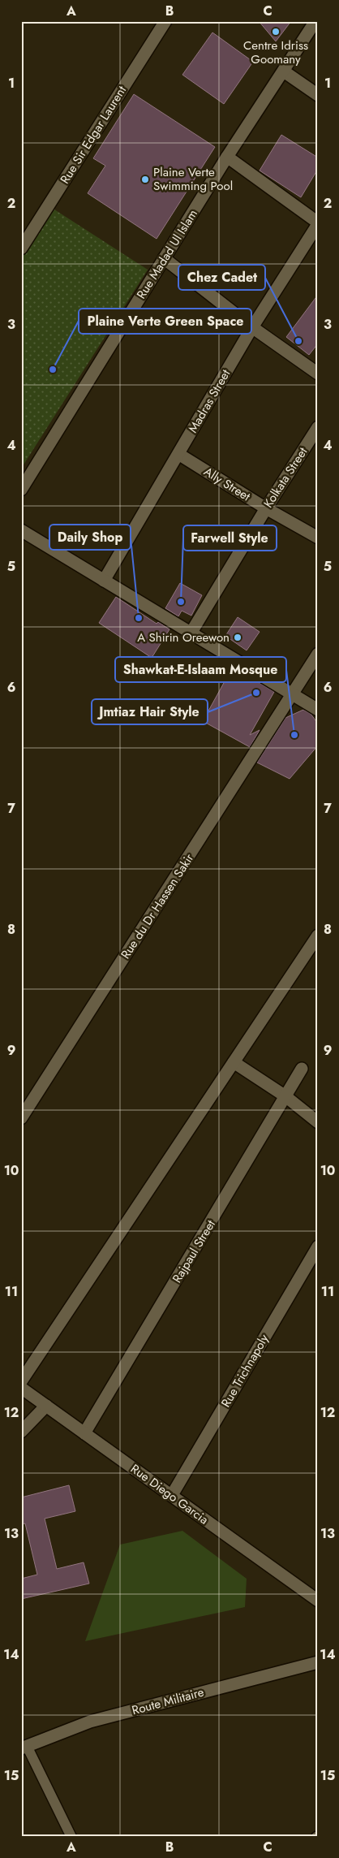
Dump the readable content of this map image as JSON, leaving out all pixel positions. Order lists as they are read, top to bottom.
{
  "streets": {
    "street": [
      "Rue Sir Edgar Laurent",
      "Rue Madad Ul Islam",
      "Madras Street",
      "Kolkata Street",
      "Ally Street",
      "Rue du Dr Hassen Sakir",
      "Rajpaul Street",
      "Rue Trichnapoly",
      "Rue Diego Garcia",
      "Route Militaire"
    ]
  },
  "crossings": [
    ["Madras Street", "Ally Street"],
    ["Kolkata Street", "Ally Street"],
    ["Rajpaul Street", "Rue Diego Garcia"],
    ["Rue Trichnapoly", "Rue Diego Garcia"]
  ],
  "places": [
    "Centre Idriss Goomany",
    "Plaine Verte Swimming Pool",
    "Chez Cadet",
    "Plaine Verte Green Space",
    "Farwell Style",
    "Daily Shop",
    "A Shirin Oreewon",
    "Jmtiaz Hair Style",
    "Shawkat-E-Islaam Mosque"
  ],
  "grid": {
    "columns": ["A", "B", "C"],
    "rows": [
      "1",
      "2",
      "3",
      "4",
      "5",
      "6",
      "7",
      "8",
      "9",
      "10",
      "11",
      "12",
      "13",
      "14",
      "15"
    ]
  }
}
